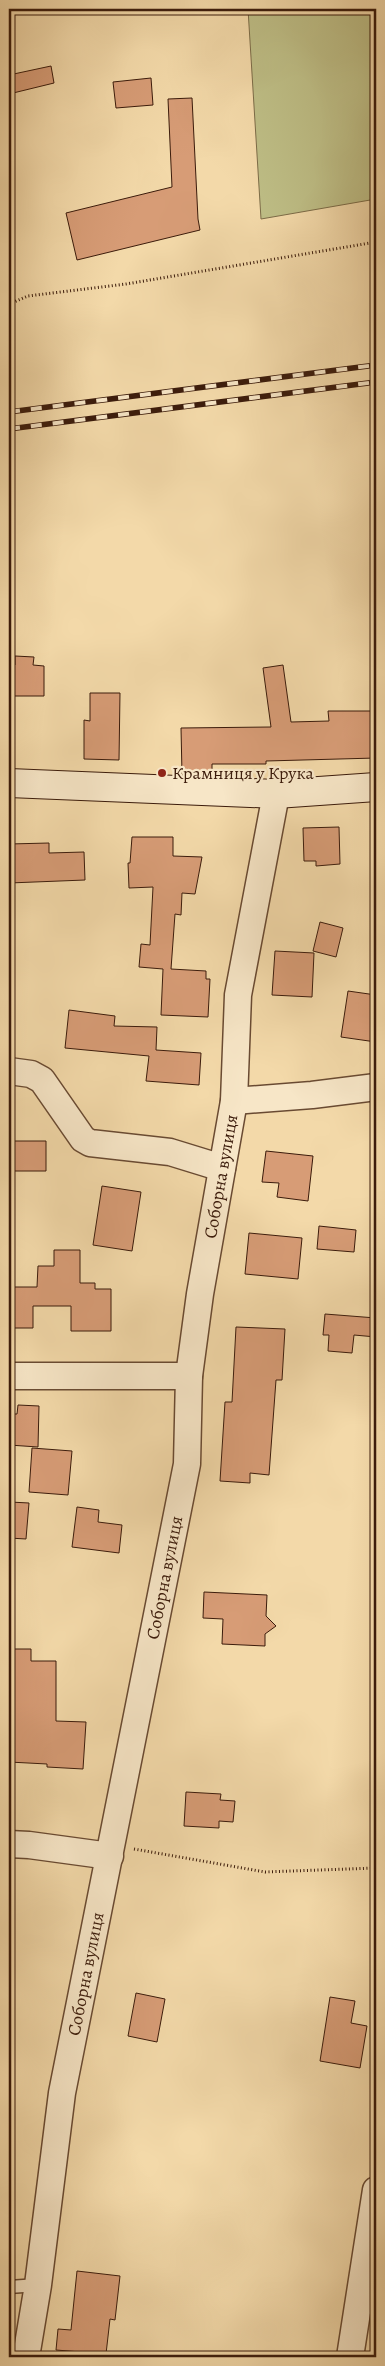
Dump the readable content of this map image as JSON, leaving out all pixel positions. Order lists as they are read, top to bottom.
{
  "streets": {
    "street": ["Соборна вулиця"]
  },
  "places": ["Крамниця у Крука"]
}
